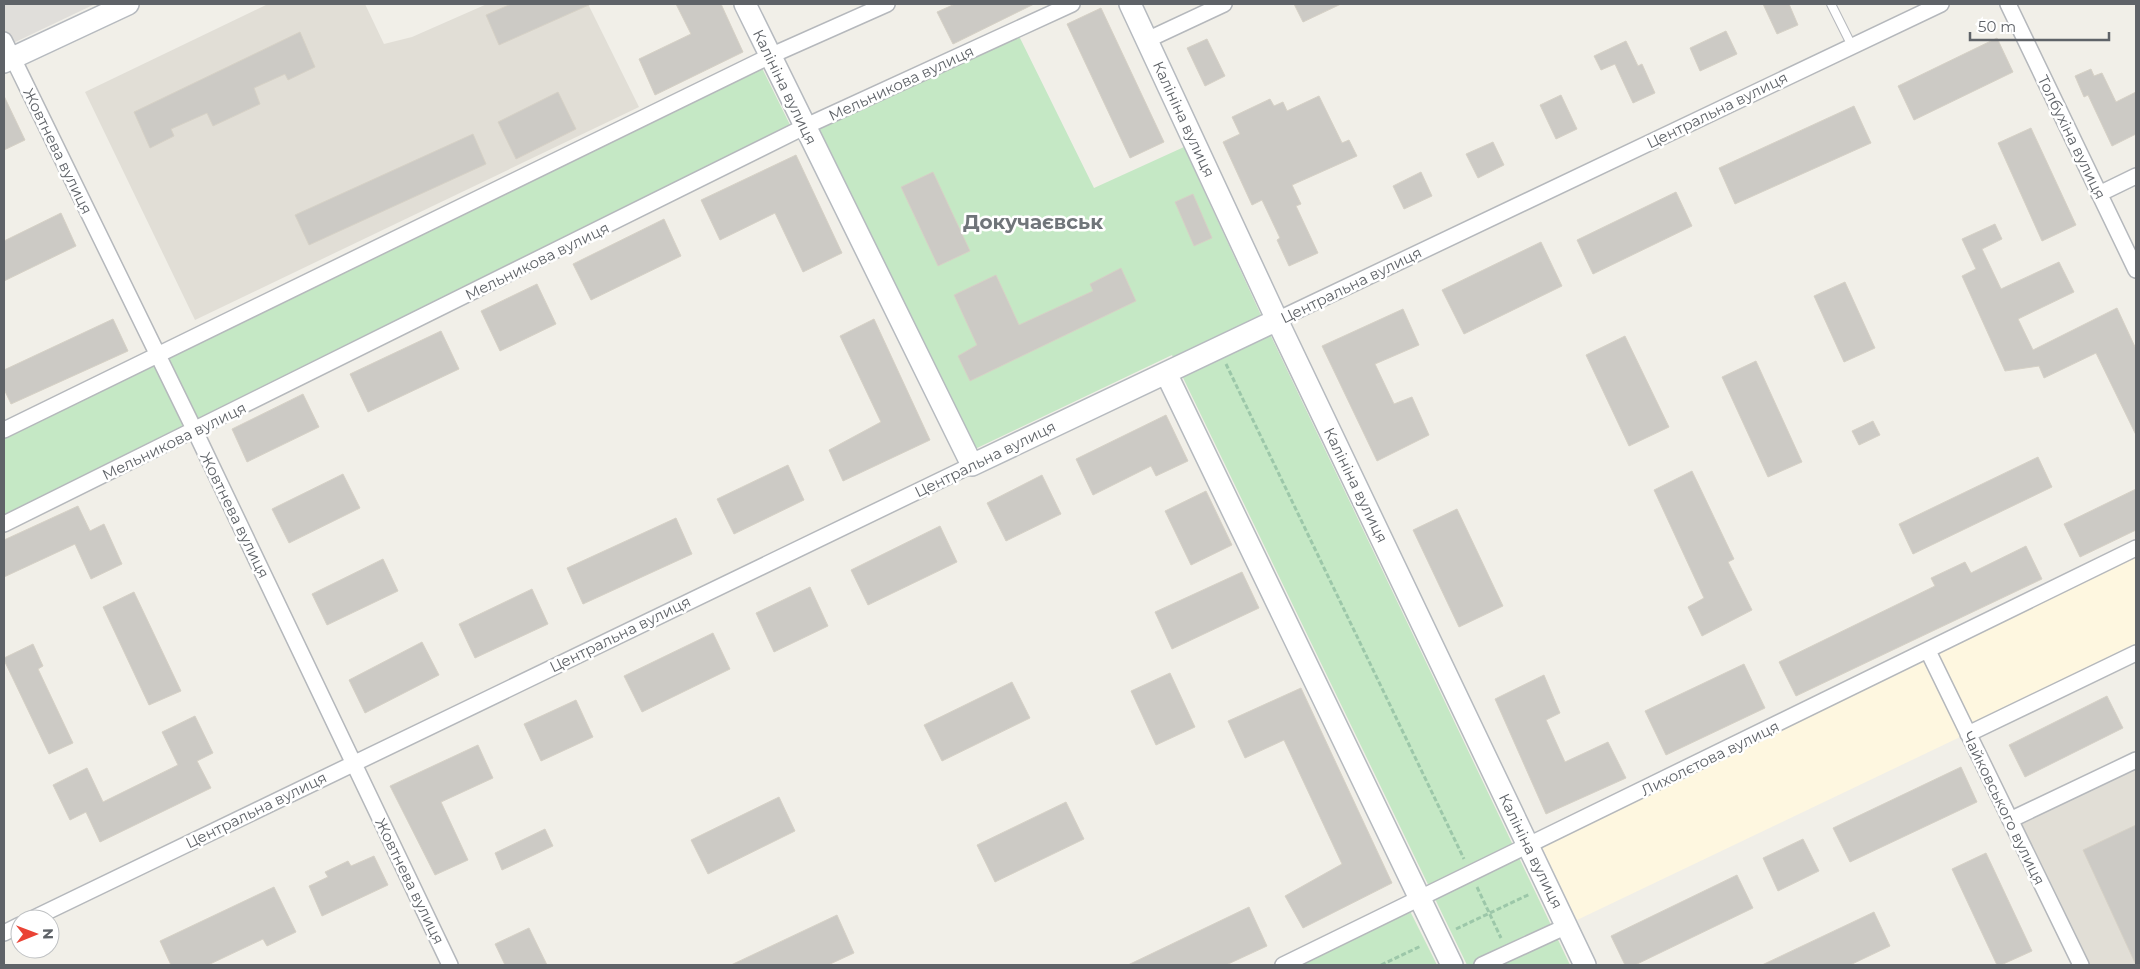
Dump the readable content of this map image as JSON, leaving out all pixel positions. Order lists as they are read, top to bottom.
{
  "streets": {
    "main road": ["Калініна вулиця", "Центральна вулиця"],
    "street": [
      "Мельникова вулиця",
      "Толбухіна вулиця",
      "Жовтнева вулиця",
      "Лихолєтова вулиця",
      "Чайковського вулиця"
    ]
  },
  "crossings": [
    ["Мельникова вулиця", "Калініна вулиця"],
    ["Мельникова вулиця", "Жовтнева вулиця"],
    ["Калініна вулиця", "Центральна вулиця"],
    ["Калініна вулиця", "Лихолєтова вулиця"],
    ["Центральна вулиця", "Жовтнева вулиця"],
    ["Лихолєтова вулиця", "Чайковського вулиця"]
  ],
  "districts": ["Докучаєвськ"],
  "scale_bar": "50 m",
  "north": "right"
}
